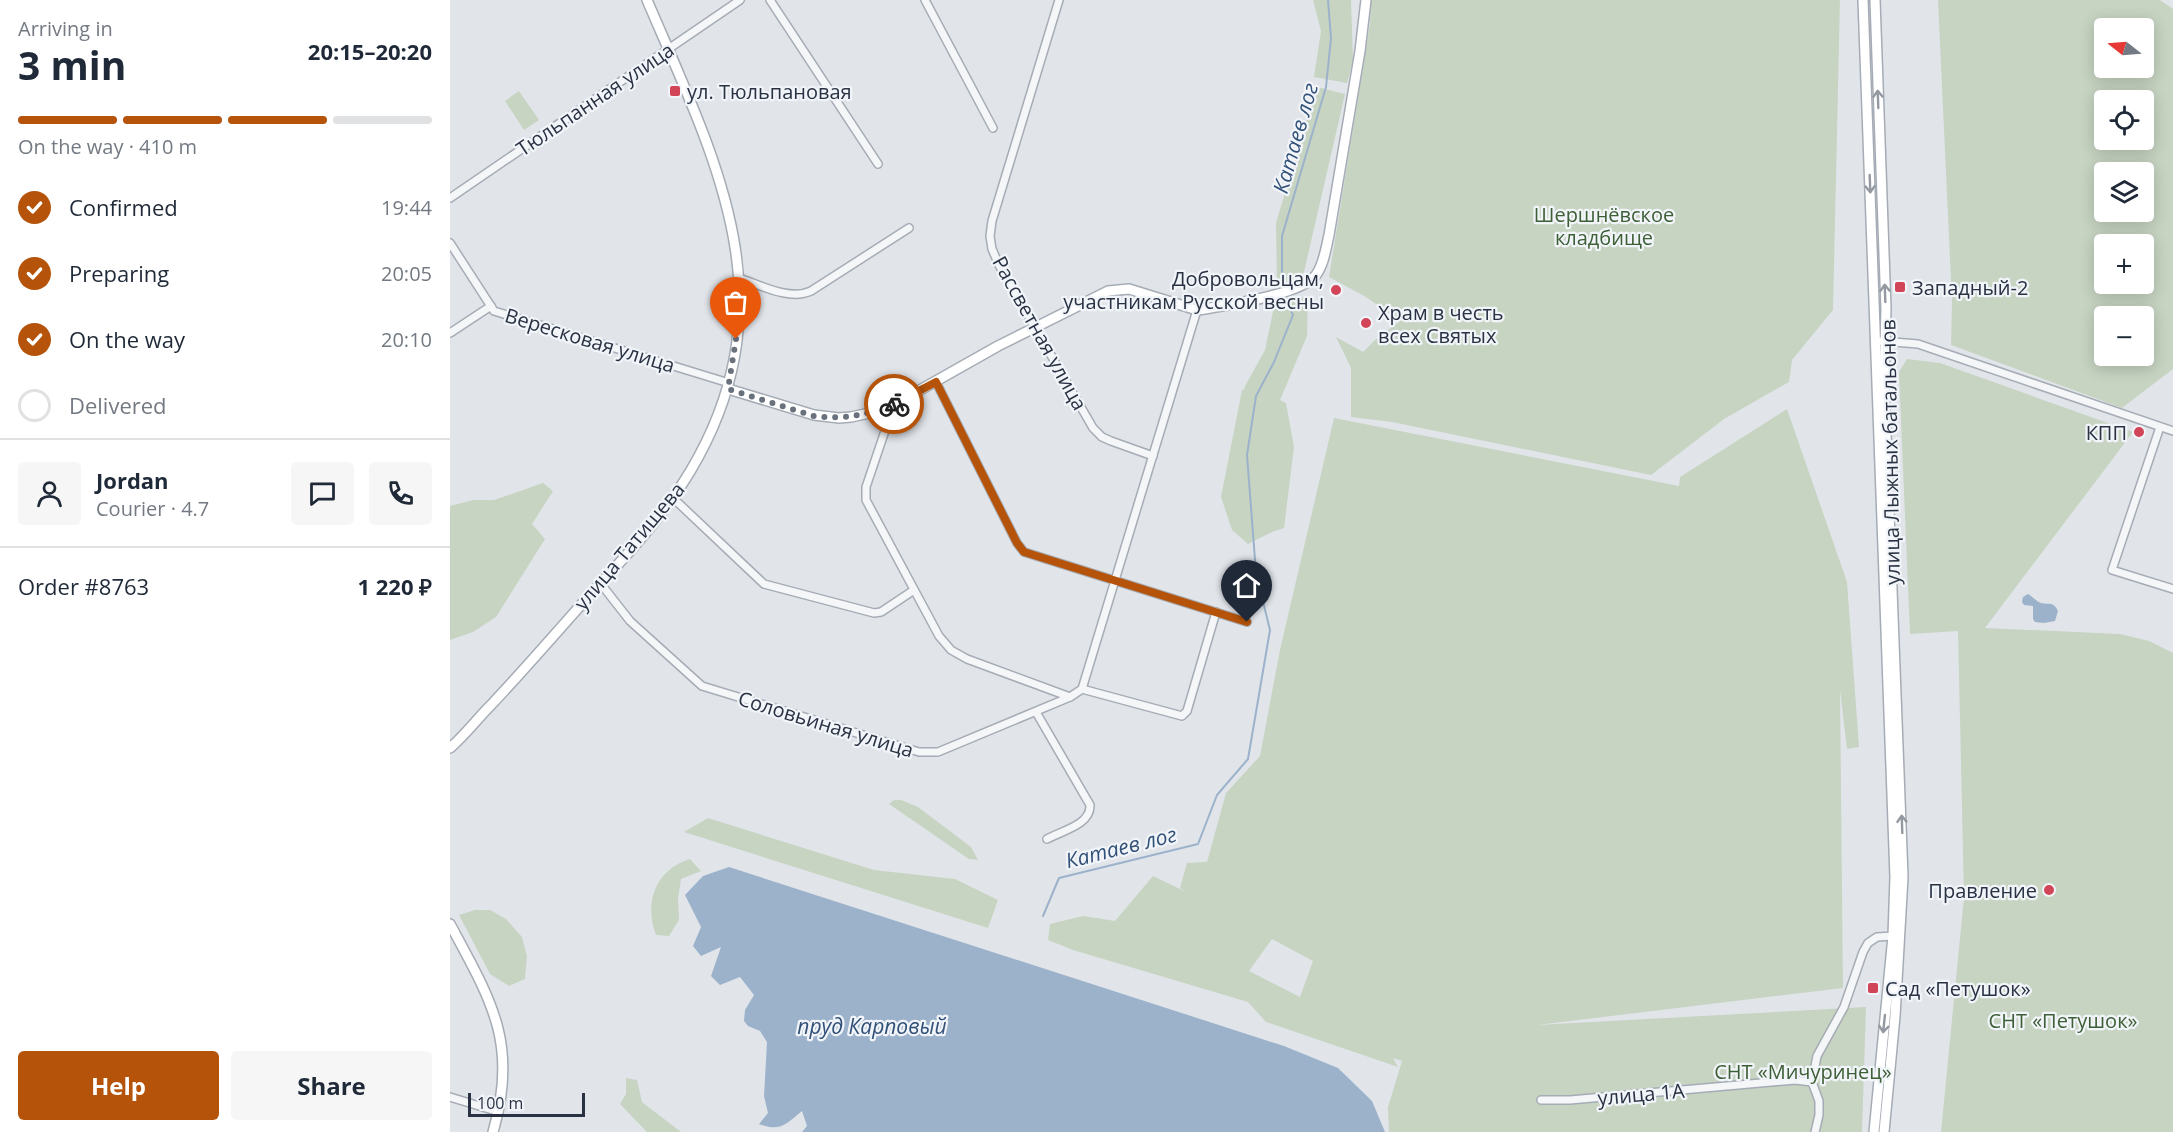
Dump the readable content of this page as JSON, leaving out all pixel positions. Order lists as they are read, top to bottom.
{
  "streets": {
    "street": [
      "Тюльпанная улица",
      "Рассветная улица",
      "Вересковая улица",
      "улица Лыжных батальонов",
      "улица Татищева",
      "Соловьиная улица",
      "улица 1А"
    ]
  },
  "crossings": [
    ["Тюльпанная улица", "улица Татищева"],
    ["Вересковая улица", "улица Татищева"],
    ["улица Татищева", "Соловьиная улица"]
  ],
  "water": ["Катаев лог", "пруд Карповый"],
  "parks": ["Шершнёвское кладбище", "СНТ «Петушок»", "СНТ «Мичуринец»"],
  "places": {
    "transit": ["ул. Тюльпановая", "Западный-2", "Сад «Петушок»"],
    "other": [
      "Добровольцам, участникам Русской весны",
      "Храм в честь всех Святых",
      "КПП",
      "Правление"
    ]
  },
  "scale_bar": "100 m",
  "north": "left",
  "page": {
    "heading": ["3 min", "Arriving in", "20:15–20:20"],
    "panel": [
      "Jordan",
      "Courier · 4.7",
      "Order #8763",
      "1 220 ₽"
    ],
    "map_buttons": ["+", "−"],
    "bar": "On the way · 410 m",
    "list": [
      ["Confirmed", "19:44"],
      ["Preparing", "20:05"],
      ["On the way", "20:10"],
      "Delivered"
    ],
    "buttons": ["Help", "Share"],
    "scale": "100 m"
  }
}
